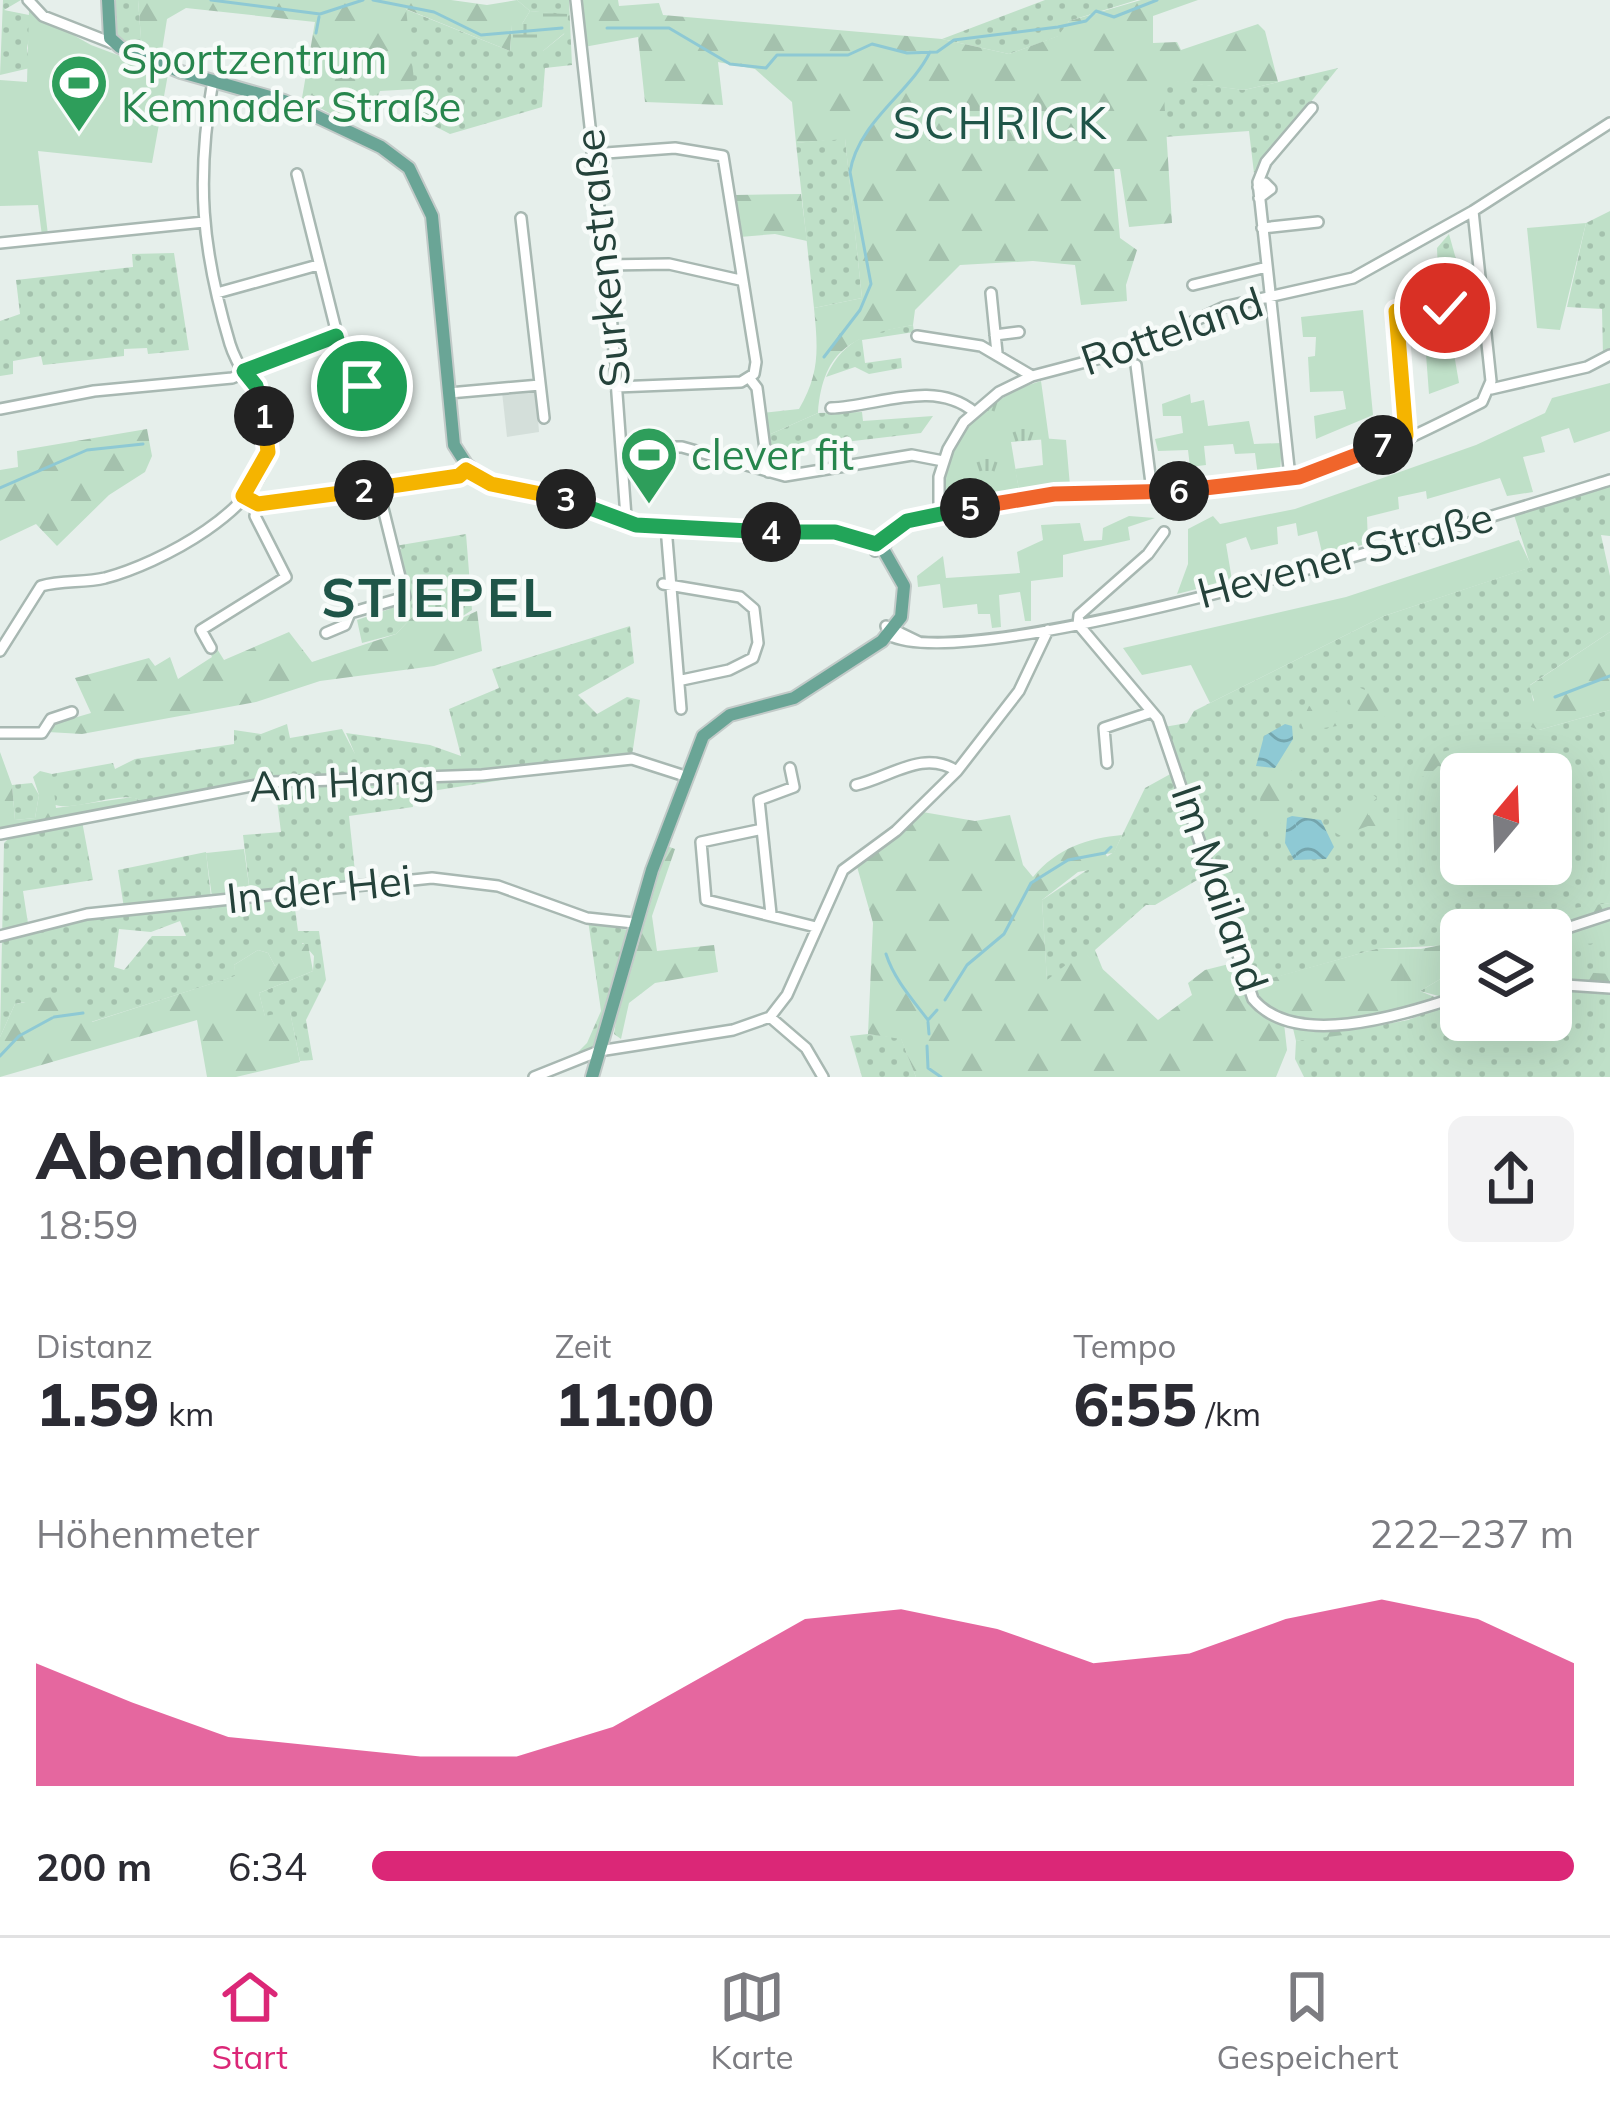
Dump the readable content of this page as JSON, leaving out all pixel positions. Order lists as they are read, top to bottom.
{
  "streets": {
    "street": [
      "Surkenstraße",
      "Rotteland",
      "Hevener Straße",
      "Am Hang",
      "Im Mailand",
      "In der Hei"
    ]
  },
  "crossings": [
    ["Hevener Straße", "Im Mailand"]
  ],
  "districts": ["SCHRICK", "STIEPEL"],
  "places": {
    "sports": ["Sportzentrum Kemnader Straße", "clever fit"]
  },
  "north": "top",
  "page": {
    "pins": [
      "1",
      "7",
      "2",
      "6",
      "3",
      "5",
      "4"
    ],
    "heading": ["Abendlauf", "18:59"],
    "stats": [
      ["Distanz", "1.59 km"],
      ["Zeit", "11:00"],
      ["Tempo", "6:55 /km"]
    ],
    "chart": ["Höhenmeter", "222–237 m"],
    "list": [
      {
        "name": "200 m",
        "note": "6:34"
      }
    ],
    "tabs": ["Start", "Karte", "Gespeichert"]
  }
}
